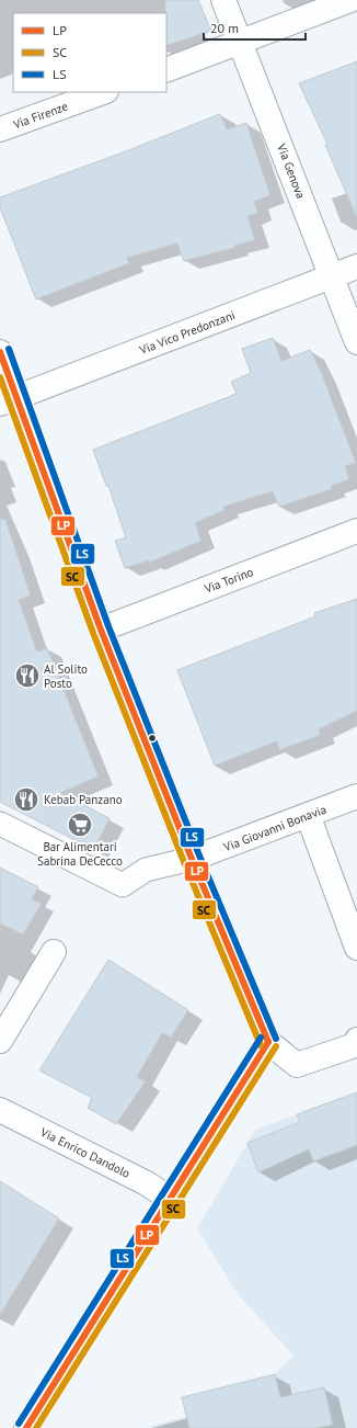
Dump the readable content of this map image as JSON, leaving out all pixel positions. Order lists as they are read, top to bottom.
{
  "streets": {
    "street": [
      "Via Firenze",
      "Via Genova",
      "Via Vico Predonzani",
      "Via Torino",
      "Via Giovanni Bonavia",
      "Via Enrico Dandolo"
    ]
  },
  "crossings": [
    ["Via Genova", "Via Vico Predonzani"]
  ],
  "places": {
    "restaurant": ["Al Solito Posto", "Kebab Panzano"],
    "supermarket": ["Bar Alimentari Sabrina DeCecco"]
  },
  "lines": ["transit line LS", "transit line LP", "transit line SC"],
  "legend": ["LP", "SC", "LS"],
  "scale_bar": "20 m"
}
